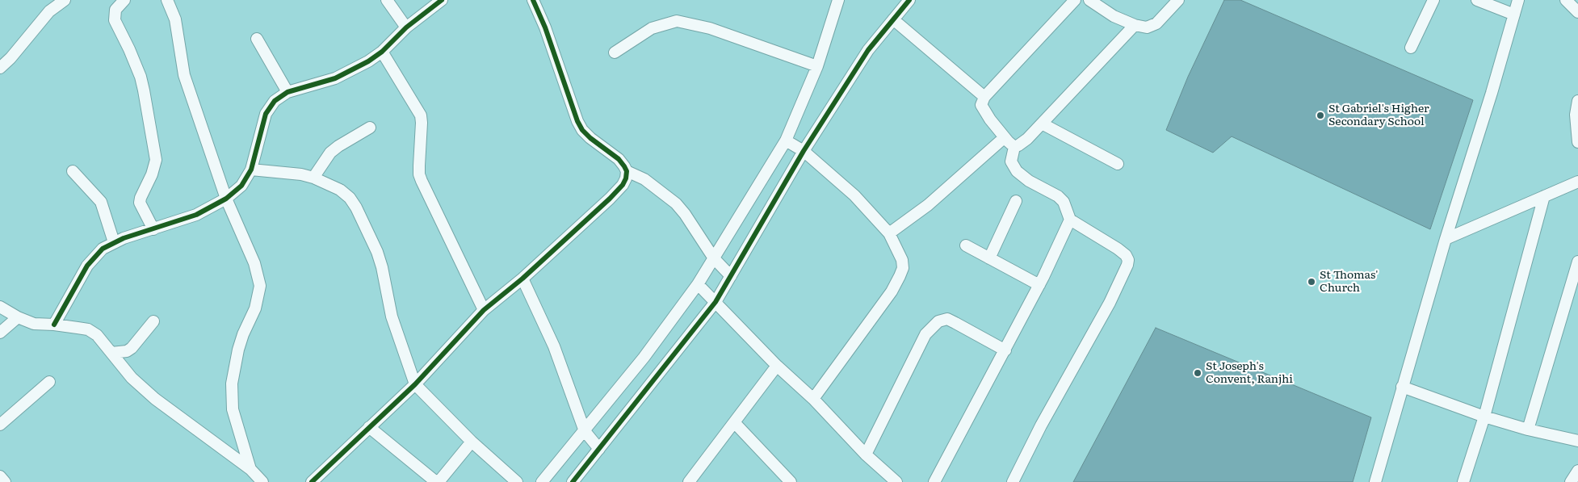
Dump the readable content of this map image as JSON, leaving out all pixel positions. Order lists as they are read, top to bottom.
{
  "places": ["St Gabriel's Higher Secondary School", "St Thomas' Church", "St Joseph's Convent, Ranjhi"]
}
